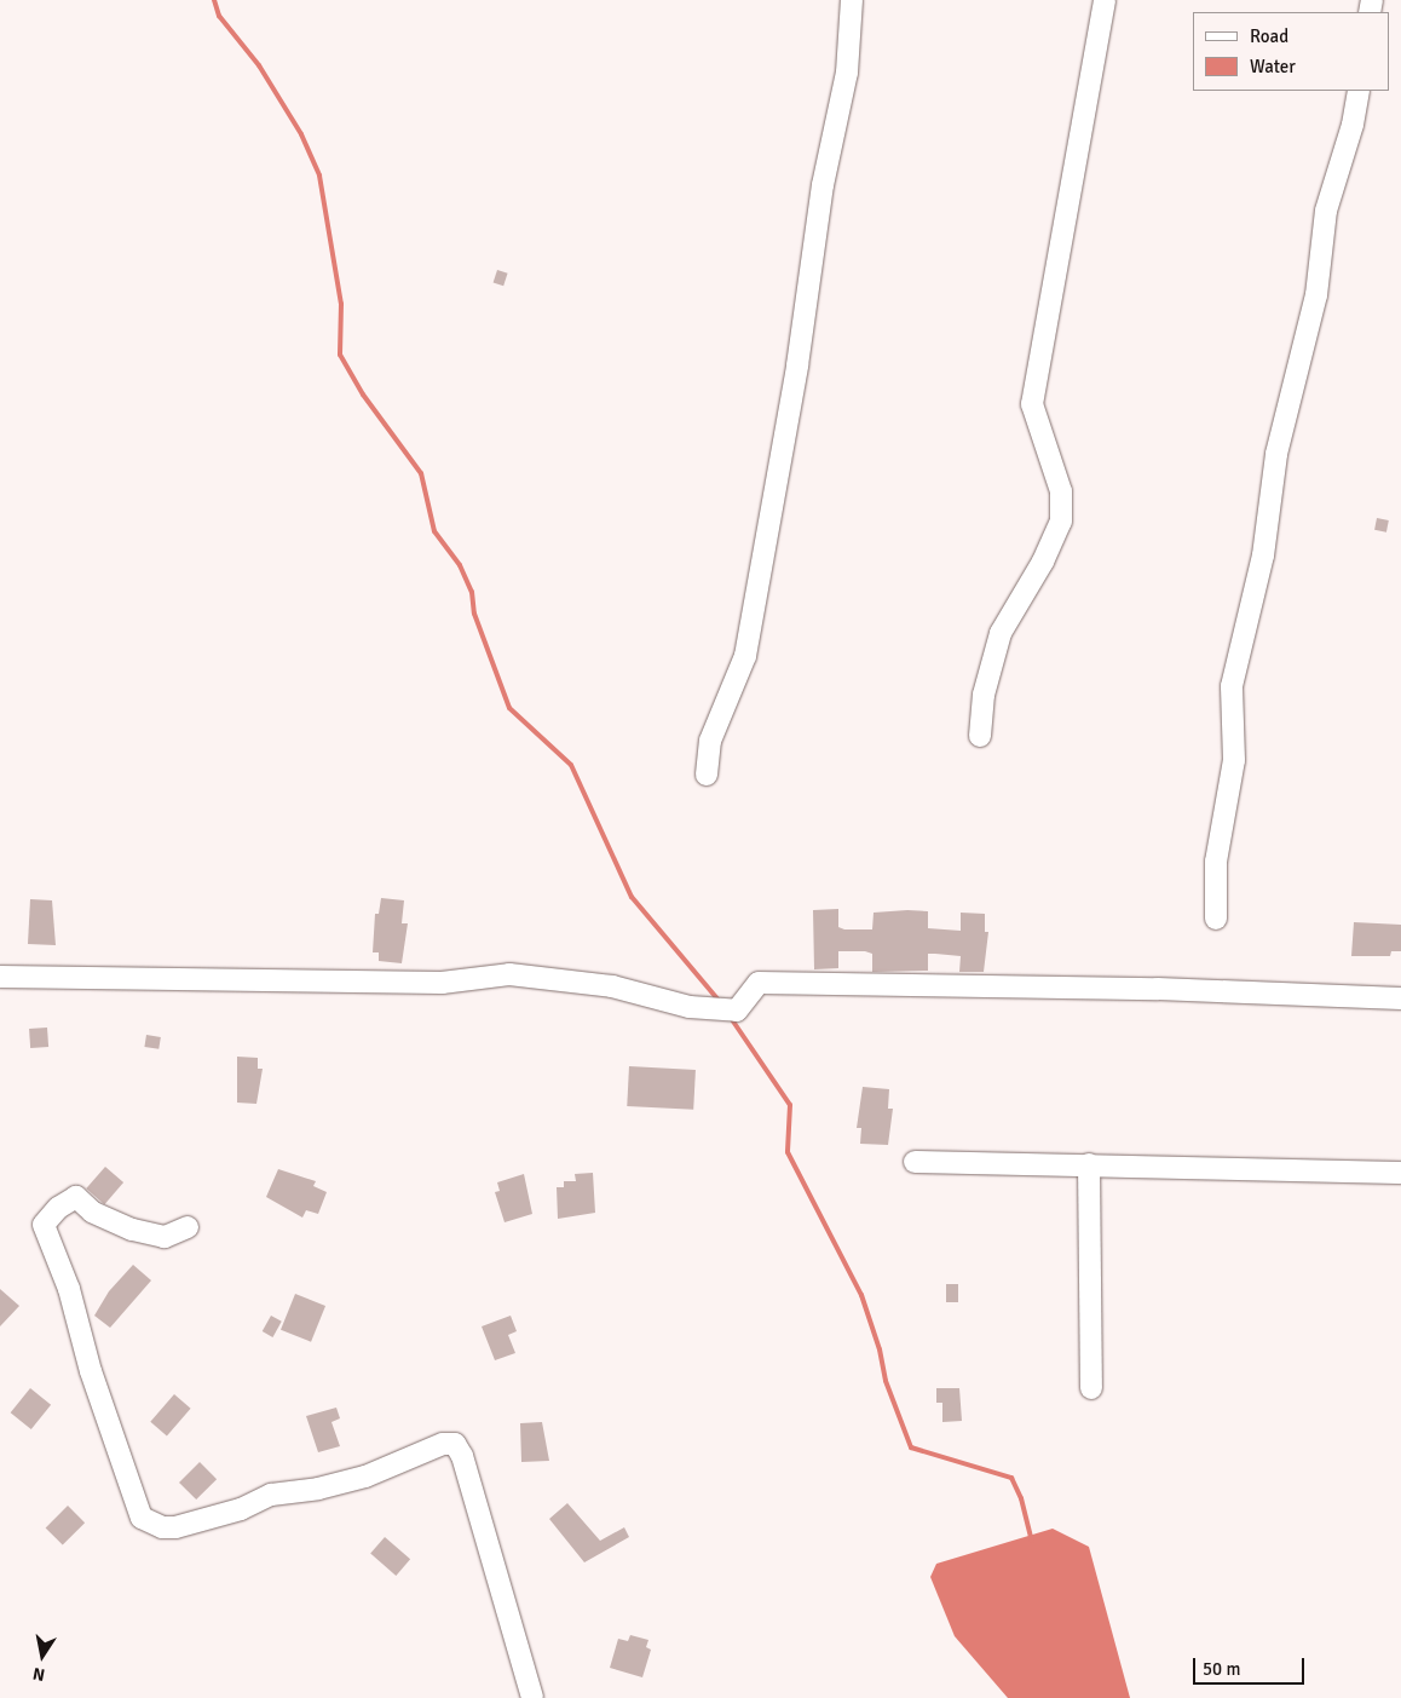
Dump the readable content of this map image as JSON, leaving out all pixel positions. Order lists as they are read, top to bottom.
{
  "legend": ["Road", "Water"],
  "scale_bar": "50 m",
  "north": "bottom"
}
